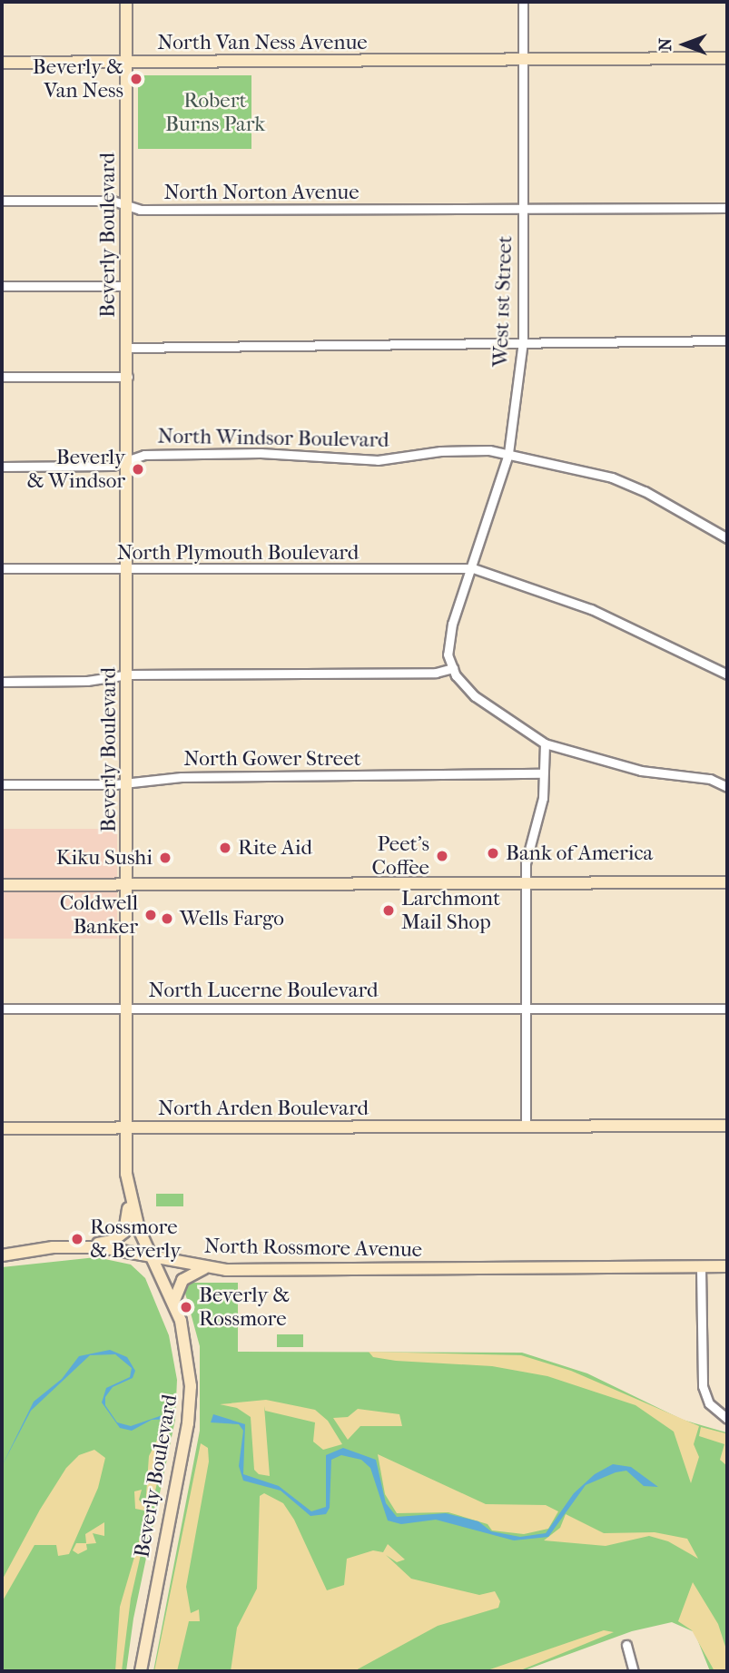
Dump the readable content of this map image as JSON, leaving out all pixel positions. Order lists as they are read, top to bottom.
{
  "streets": {
    "main road": [
      "North Van Ness Avenue",
      "Beverly Boulevard",
      "North Arden Boulevard",
      "North Rossmore Avenue"
    ],
    "street": [
      "North Norton Avenue",
      "West 1st Street",
      "North Windsor Boulevard",
      "North Plymouth Boulevard",
      "North Gower Street",
      "North Lucerne Boulevard"
    ]
  },
  "crossings": [
    ["North Van Ness Avenue", "Beverly Boulevard"],
    ["North Van Ness Avenue", "West 1st Street"],
    ["North Norton Avenue", "Beverly Boulevard"],
    ["North Norton Avenue", "West 1st Street"],
    ["Beverly Boulevard", "North Windsor Boulevard"],
    ["Beverly Boulevard", "North Plymouth Boulevard"],
    ["Beverly Boulevard", "North Gower Street"],
    ["Beverly Boulevard", "North Lucerne Boulevard"],
    ["Beverly Boulevard", "North Arden Boulevard"],
    ["Beverly Boulevard", "North Rossmore Avenue"],
    ["West 1st Street", "North Windsor Boulevard"],
    ["West 1st Street", "North Plymouth Boulevard"]
  ],
  "parks": ["Robert Burns Park"],
  "places": [
    "Beverly & Van Ness",
    "Beverly & Windsor",
    "Rite Aid",
    "Bank of America",
    "Peet's Coffee",
    "Kiku Sushi",
    "Larchmont Mail Shop",
    "Coldwell Banker",
    "Wells Fargo",
    "Rossmore & Beverly",
    "Beverly & Rossmore"
  ],
  "north": "left"
}
